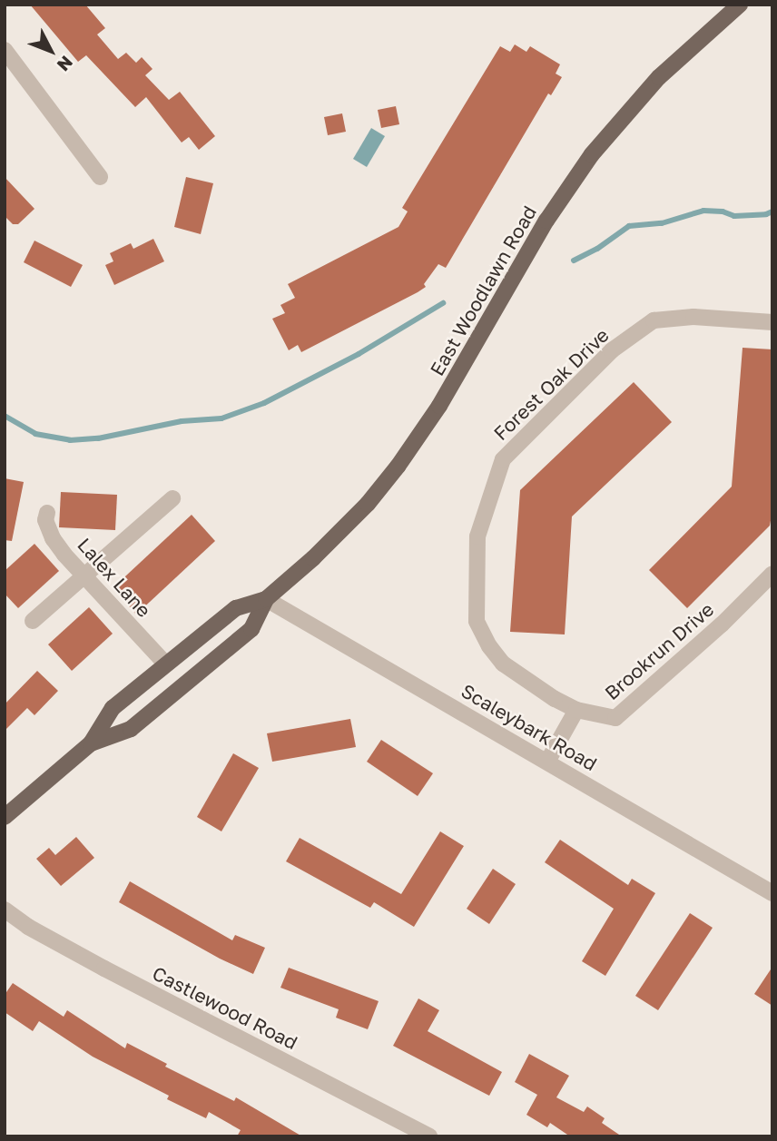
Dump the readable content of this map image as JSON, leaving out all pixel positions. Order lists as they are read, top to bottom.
{
  "streets": {
    "main road": ["East Woodlawn Road"],
    "street": [
      "Forest Oak Drive",
      "Lalex Lane",
      "Brookrun Drive",
      "Scaleybark Road",
      "Castlewood Road"
    ]
  },
  "crossings": [
    ["East Woodlawn Road", "Lalex Lane"],
    ["East Woodlawn Road", "Scaleybark Road"],
    ["Forest Oak Drive", "Brookrun Drive"]
  ],
  "north": "bottom right"
}
